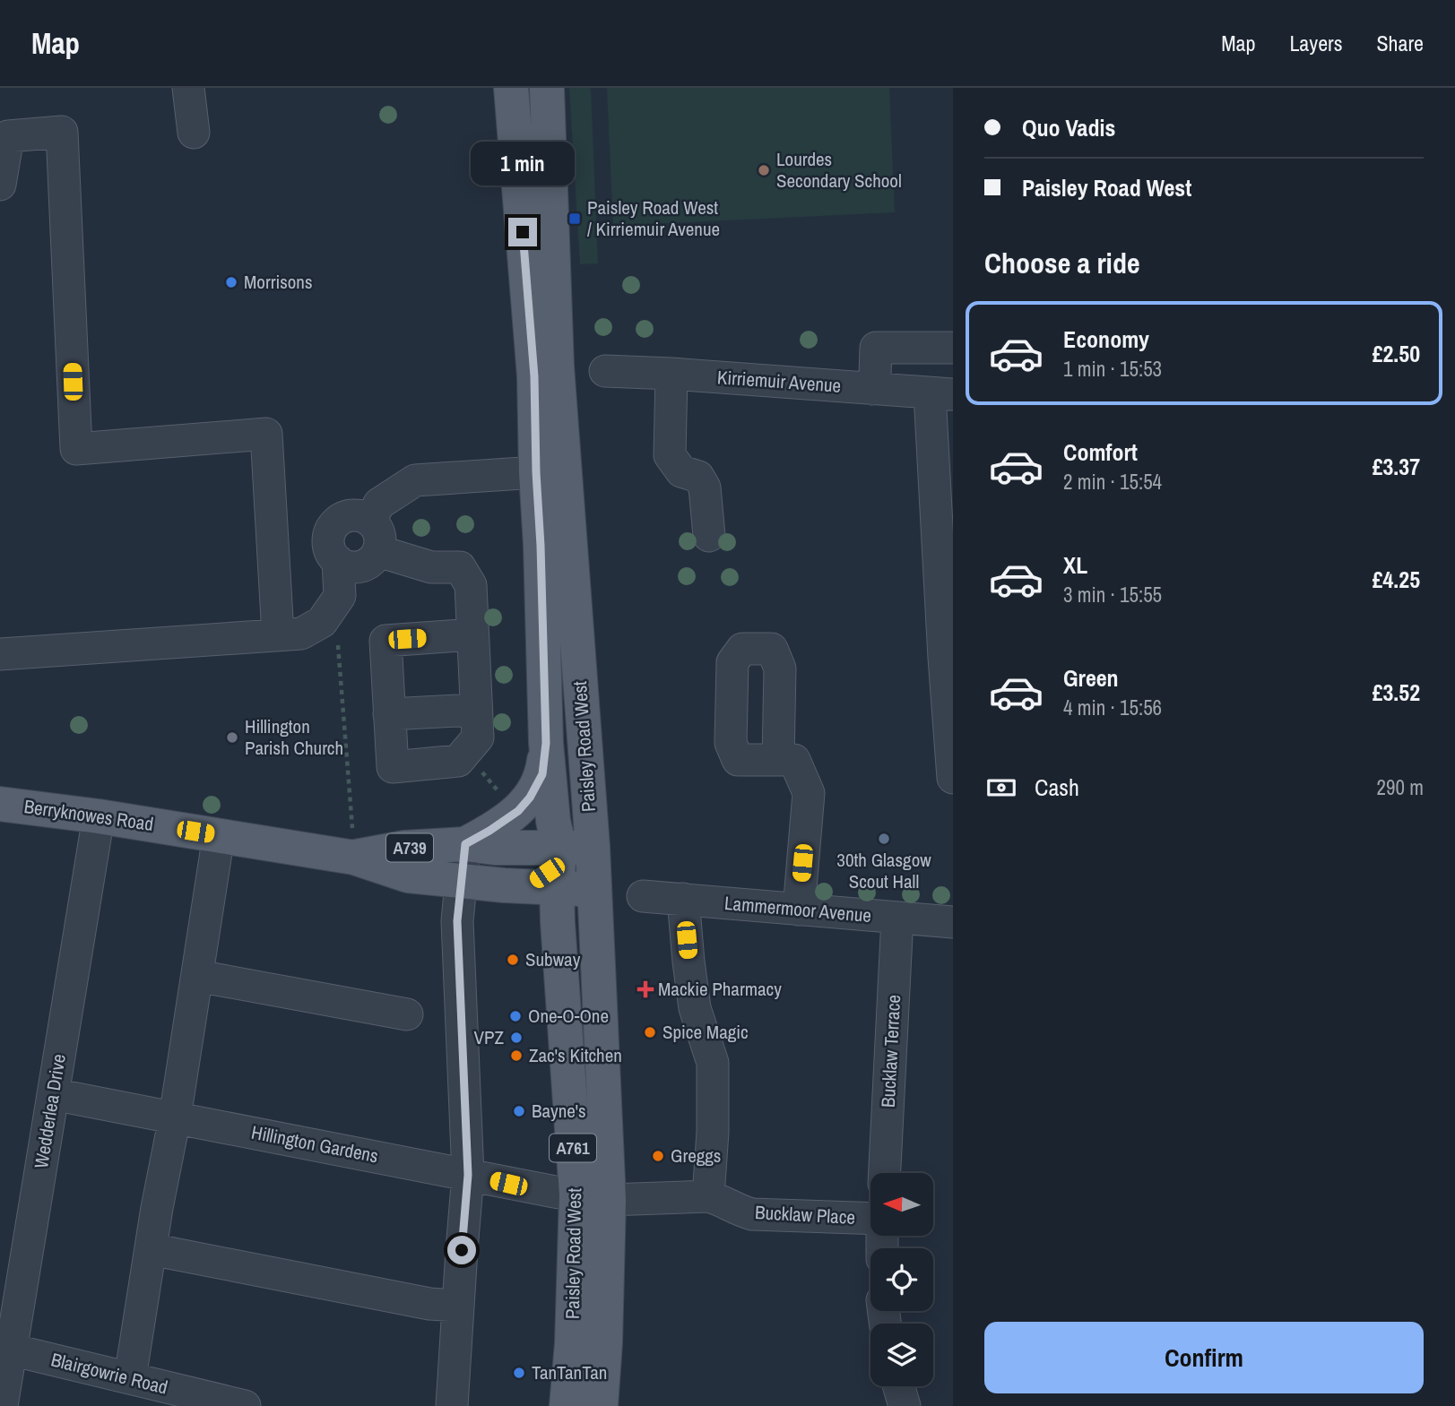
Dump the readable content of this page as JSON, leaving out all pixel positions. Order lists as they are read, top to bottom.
{
  "streets": {
    "main road": [
      "Paisley Road West",
      "Berryknowes Road",
      "A739",
      "A761"
    ],
    "street": [
      "Kirriemuir Avenue",
      "Lammermoor Avenue",
      "Bucklaw Terrace",
      "Wedderlea Drive",
      "Hillington Gardens",
      "Bucklaw Place",
      "Blairgowrie Road"
    ]
  },
  "crossings": [
    ["Paisley Road West", "Berryknowes Road"],
    ["Paisley Road West", "Hillington Gardens"],
    ["Paisley Road West", "Bucklaw Place"],
    ["Berryknowes Road", "Wedderlea Drive"],
    ["Lammermoor Avenue", "Bucklaw Terrace"],
    ["Wedderlea Drive", "Hillington Gardens"],
    ["Wedderlea Drive", "Blairgowrie Road"],
    ["Hillington Gardens", "Bucklaw Place"]
  ],
  "places": {
    "other": [
      "Lourdes Secondary School",
      "Morrisons",
      "Hillington Parish Church",
      "30th Glasgow Scout Hall",
      "Subway",
      "One-O-One",
      "Spice Magic",
      "VPZ",
      "Zac's Kitchen",
      "Bayne's",
      "Greggs",
      "TanTanTan"
    ],
    "transit": ["Paisley Road West / Kirriemuir Avenue"],
    "health": ["Mackie Pharmacy"]
  },
  "north": "left",
  "page": {
    "header": "Map",
    "nav": ["Map", "Layers", "Share"],
    "banner": ["Quo Vadis", "Paisley Road West"],
    "bubble": "1 min",
    "heading": "Choose a ride",
    "list": [
      {
        "name": "Economy",
        "note": "1 min · 15:53",
        "value": "£2.50"
      },
      {
        "name": "Comfort",
        "note": "2 min · 15:54",
        "value": "£3.37"
      },
      {
        "name": "XL",
        "note": "3 min · 15:55",
        "value": "£4.25"
      },
      {
        "name": "Green",
        "note": "4 min · 15:56",
        "value": "£3.52"
      }
    ],
    "pay": ["Cash", "290 m"],
    "buttons": "Confirm"
  }
}
